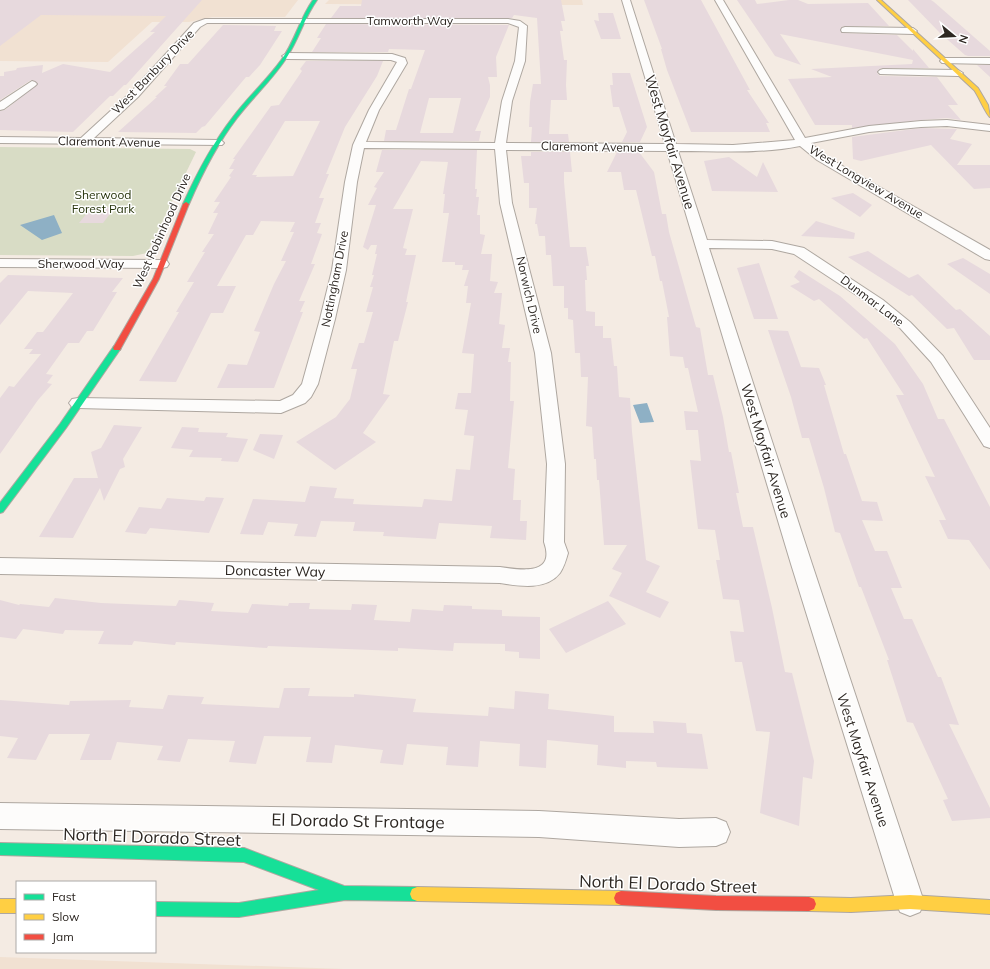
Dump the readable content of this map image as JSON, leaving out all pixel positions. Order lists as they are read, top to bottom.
{
  "streets": {
    "street": [
      "Tamworth Way",
      "West Banbury Drive",
      "Claremont Avenue",
      "West Mayfair Avenue",
      "West Longview Avenue",
      "West Robinhood Drive",
      "Sherwood Way",
      "Nottingham Drive",
      "Norwich Drive",
      "Dunmar Lane",
      "Doncaster Way",
      "El Dorado St Frontage",
      "North El Dorado Street"
    ]
  },
  "crossings": [
    ["Tamworth Way", "West Banbury Drive"],
    ["Tamworth Way", "West Robinhood Drive"],
    ["Tamworth Way", "Norwich Drive"],
    ["West Banbury Drive", "Claremont Avenue"],
    ["West Banbury Drive", "West Robinhood Drive"],
    ["Claremont Avenue", "West Mayfair Avenue"],
    ["Claremont Avenue", "West Longview Avenue"],
    ["Claremont Avenue", "West Robinhood Drive"],
    ["Claremont Avenue", "Nottingham Drive"],
    ["Claremont Avenue", "Norwich Drive"],
    ["West Mayfair Avenue", "Dunmar Lane"],
    ["West Mayfair Avenue", "North El Dorado Street"],
    ["West Robinhood Drive", "Sherwood Way"],
    ["West Robinhood Drive", "Nottingham Drive"],
    ["Norwich Drive", "Doncaster Way"]
  ],
  "parks": ["Sherwood Forest Park"],
  "legend": ["Fast", "Slow", "Jam"],
  "north": "right"
}
